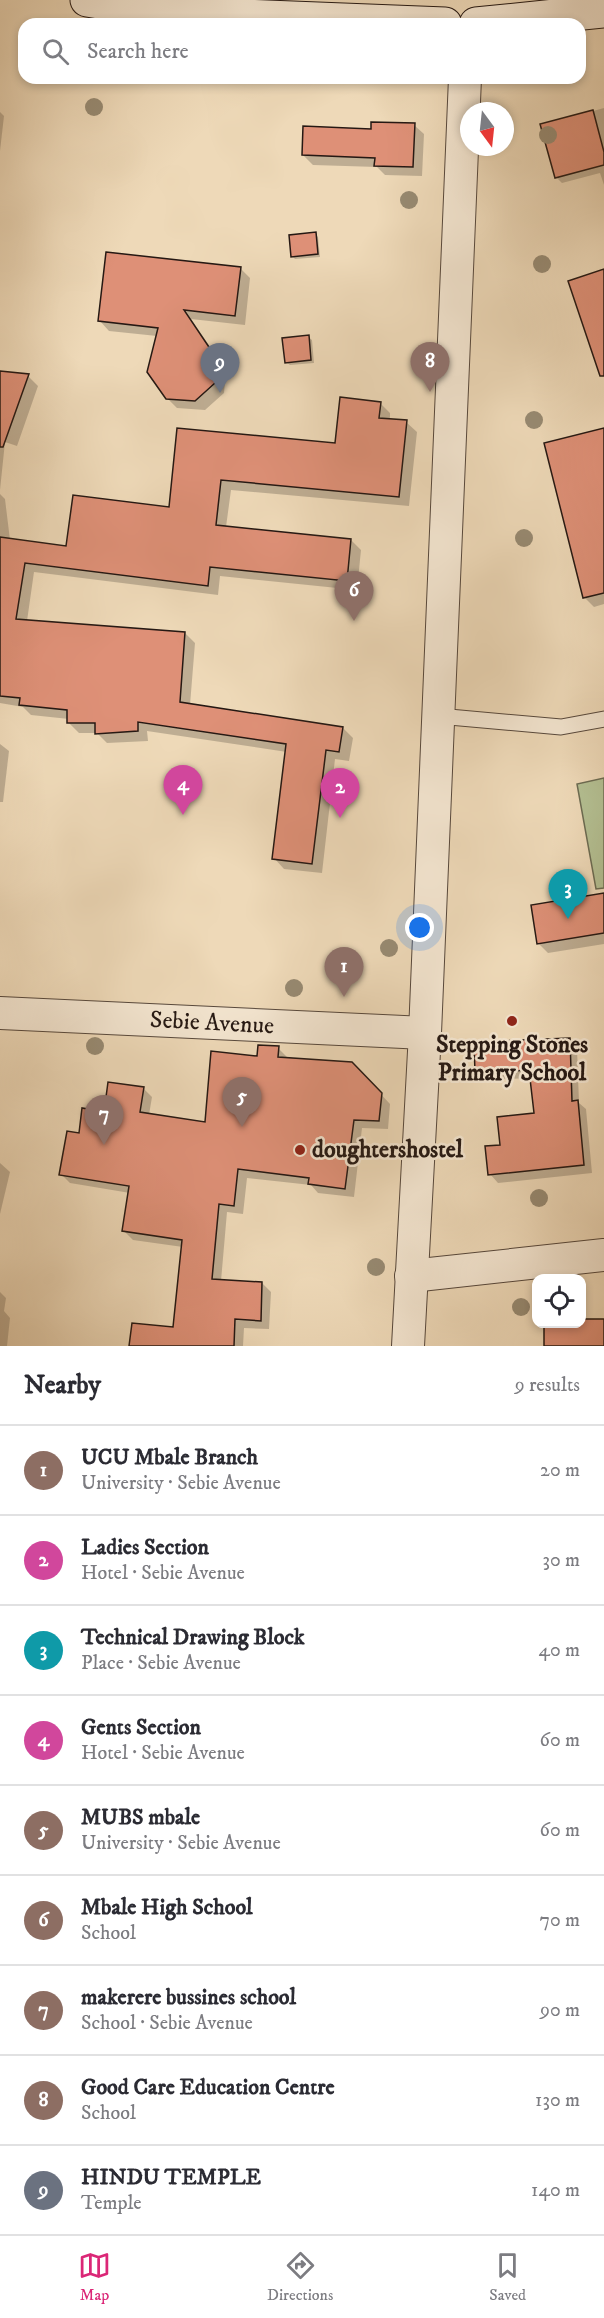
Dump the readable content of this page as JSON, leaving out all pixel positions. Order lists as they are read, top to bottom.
{
  "streets": {
    "street": ["Sebie Avenue"]
  },
  "places": ["Stepping Stones Primary School", "doughtershostel"],
  "north": "bottom",
  "page": {
    "search": "Search here",
    "pins": [
      "8",
      "9",
      "6",
      "4",
      "2",
      "3",
      "1",
      "5",
      "7"
    ],
    "heading": ["Nearby", "9 results"],
    "list": [
      {
        "mark": "1",
        "name": "UCU Mbale Branch",
        "note": "University · Sebie Avenue",
        "value": "20 m"
      },
      {
        "mark": "2",
        "name": "Ladies Section",
        "note": "Hotel · Sebie Avenue",
        "value": "30 m"
      },
      {
        "mark": "3",
        "name": "Technical Drawing Block",
        "note": "Place · Sebie Avenue",
        "value": "40 m"
      },
      {
        "mark": "4",
        "name": "Gents Section",
        "note": "Hotel · Sebie Avenue",
        "value": "60 m"
      },
      {
        "mark": "5",
        "name": "MUBS mbale",
        "note": "University · Sebie Avenue",
        "value": "60 m"
      },
      {
        "mark": "6",
        "name": "Mbale High School",
        "note": "School",
        "value": "70 m"
      },
      {
        "mark": "7",
        "name": "makerere bussines school",
        "note": "School · Sebie Avenue",
        "value": "90 m"
      },
      {
        "mark": "8",
        "name": "Good Care Education Centre",
        "note": "School",
        "value": "130 m"
      },
      {
        "mark": "9",
        "name": "HINDU TEMPLE",
        "note": "Temple",
        "value": "140 m"
      }
    ],
    "nav": ["Map", "Directions", "Saved"]
  }
}
